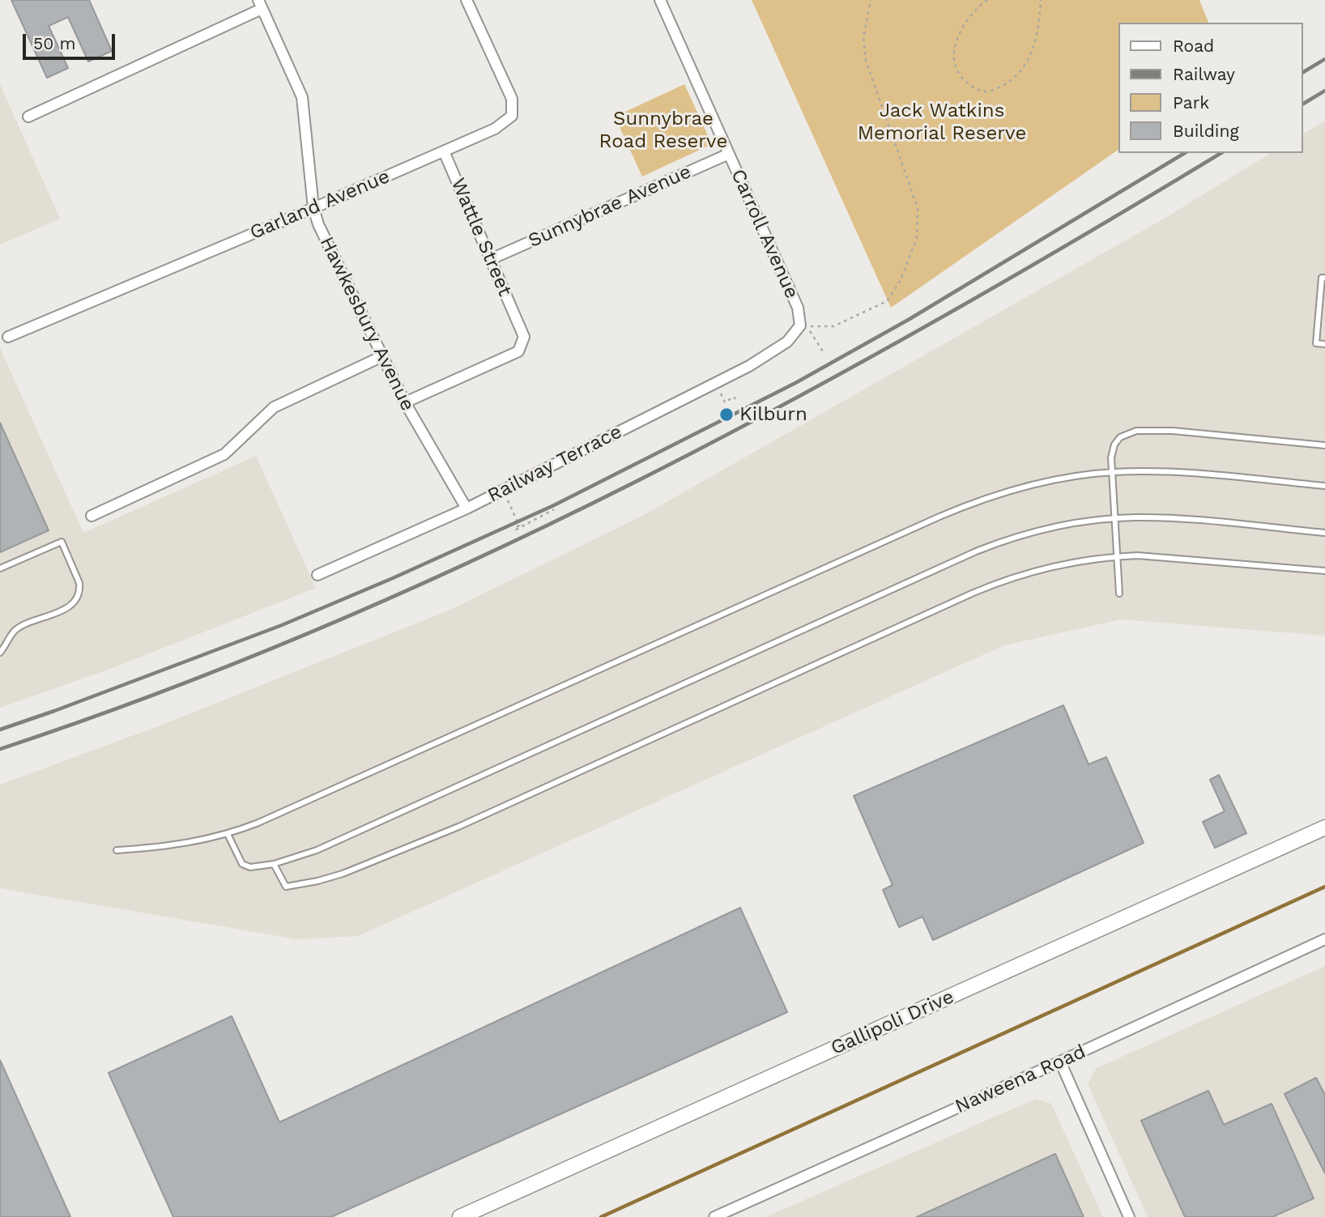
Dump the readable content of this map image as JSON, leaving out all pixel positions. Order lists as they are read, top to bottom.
{
  "streets": {
    "street": [
      "Garland Avenue",
      "Sunnybrae Avenue",
      "Carroll Avenue",
      "Wattle Street",
      "Hawkesbury Avenue",
      "Railway Terrace",
      "Gallipoli Drive",
      "Naweena Road"
    ]
  },
  "crossings": [
    ["Garland Avenue", "Wattle Street"],
    ["Garland Avenue", "Hawkesbury Avenue"],
    ["Sunnybrae Avenue", "Carroll Avenue"],
    ["Sunnybrae Avenue", "Wattle Street"],
    ["Carroll Avenue", "Railway Terrace"],
    ["Wattle Street", "Hawkesbury Avenue"],
    ["Hawkesbury Avenue", "Railway Terrace"]
  ],
  "parks": ["Jack Watkins Memorial Reserve", "Sunnybrae Road Reserve"],
  "places": ["Kilburn"],
  "legend": [
    "Road",
    "Railway",
    "Park",
    "Building"
  ],
  "scale_bar": "50 m"
}
